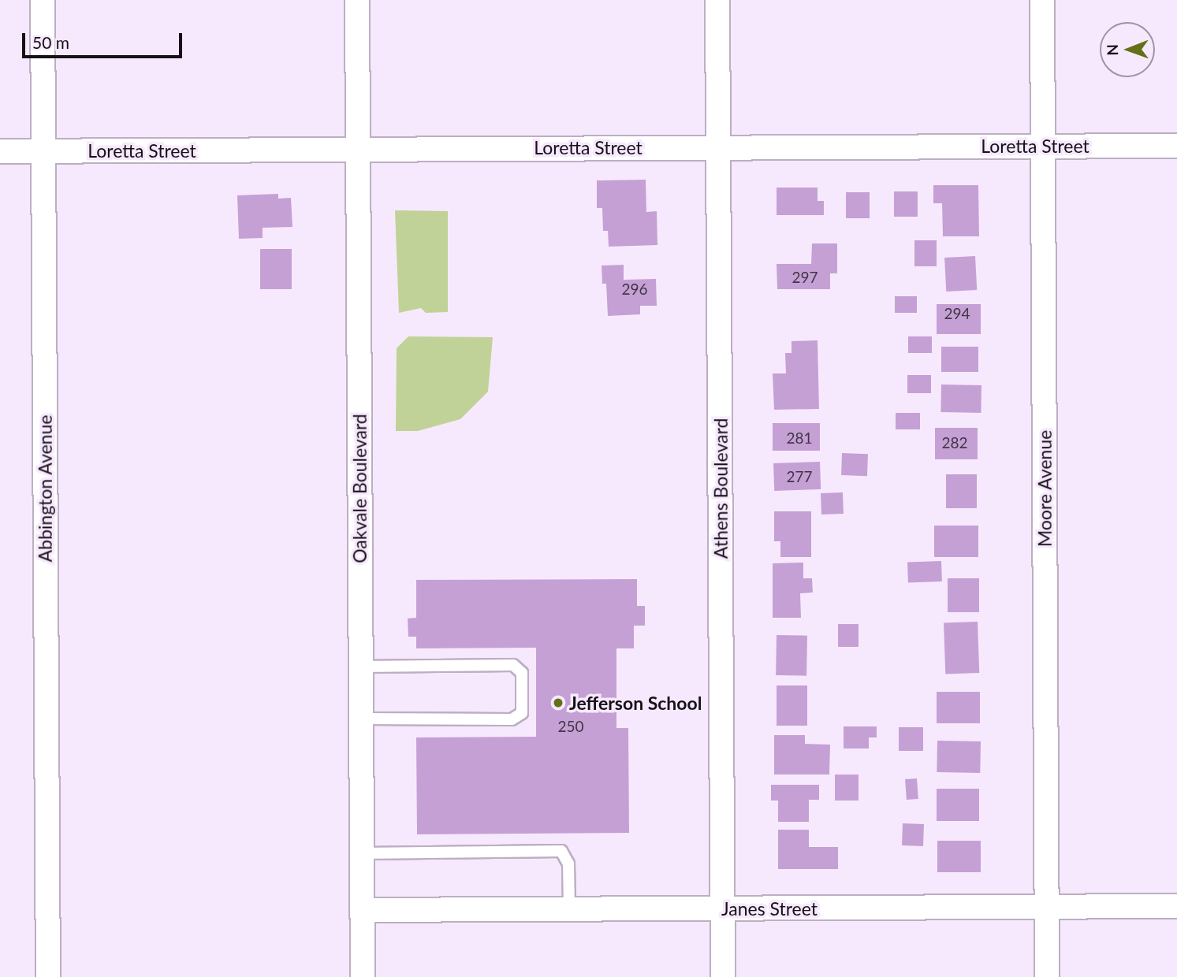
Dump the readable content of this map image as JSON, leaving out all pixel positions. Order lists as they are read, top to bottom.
{
  "streets": {
    "street": [
      "Loretta Street",
      "Abbington Avenue",
      "Oakvale Boulevard",
      "Athens Boulevard",
      "Moore Avenue",
      "Janes Street"
    ]
  },
  "crossings": [
    ["Loretta Street", "Abbington Avenue"],
    ["Loretta Street", "Oakvale Boulevard"],
    ["Loretta Street", "Athens Boulevard"],
    ["Loretta Street", "Moore Avenue"],
    ["Oakvale Boulevard", "Janes Street"],
    ["Athens Boulevard", "Janes Street"],
    ["Moore Avenue", "Janes Street"]
  ],
  "places": ["Jefferson School"],
  "house_numbers": [
    "297",
    "296",
    "294",
    "281",
    "282",
    "277",
    "250"
  ],
  "scale_bar": "50 m",
  "north": "left"
}
